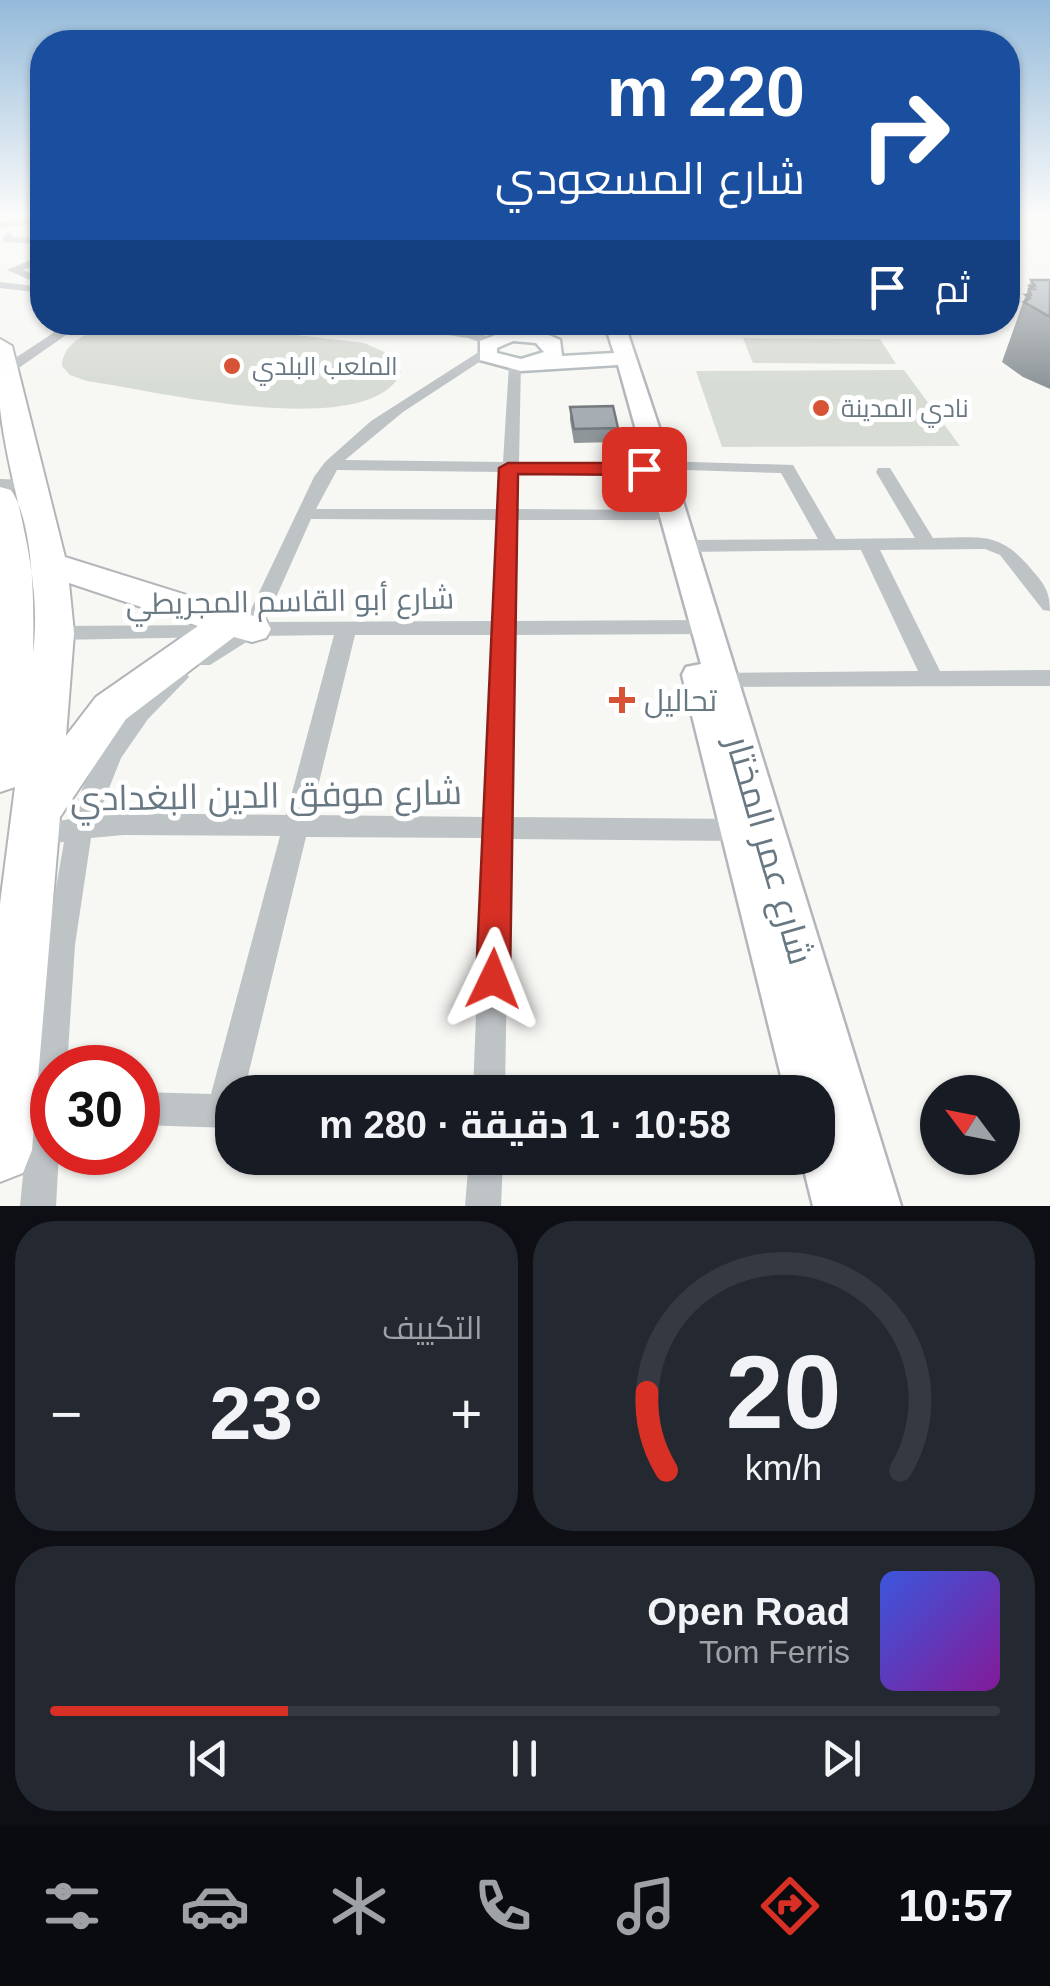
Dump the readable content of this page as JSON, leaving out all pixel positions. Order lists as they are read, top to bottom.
{
  "streets": {
    "main road": ["شارع عمر المختار"],
    "street": ["شارع أبو القاسم المجريطي", "شارع موفق الدين البغدادي"]
  },
  "crossings": [
    ["شارع أبو القاسم المجريطي", "شارع عمر المختار"],
    ["شارع موفق الدين البغدادي", "شارع عمر المختار"]
  ],
  "places": {
    "other": ["الملعب البلدي", "نادي المدينة"],
    "health": ["تحاليل"]
  },
  "north": "top left",
  "page": {
    "turn": ["220 m", "شارع المسعودي"],
    "then": "ثم",
    "limit": "30",
    "trip": "10:58 · 1 دقيقة · 280 m",
    "tile": "التكييف",
    "heat": ["−", "23°", "+"],
    "song": ["Open Road", "Tom Ferris"],
    "tabs": "10:57",
    "gauge": ["20", "km/h"]
  }
}
